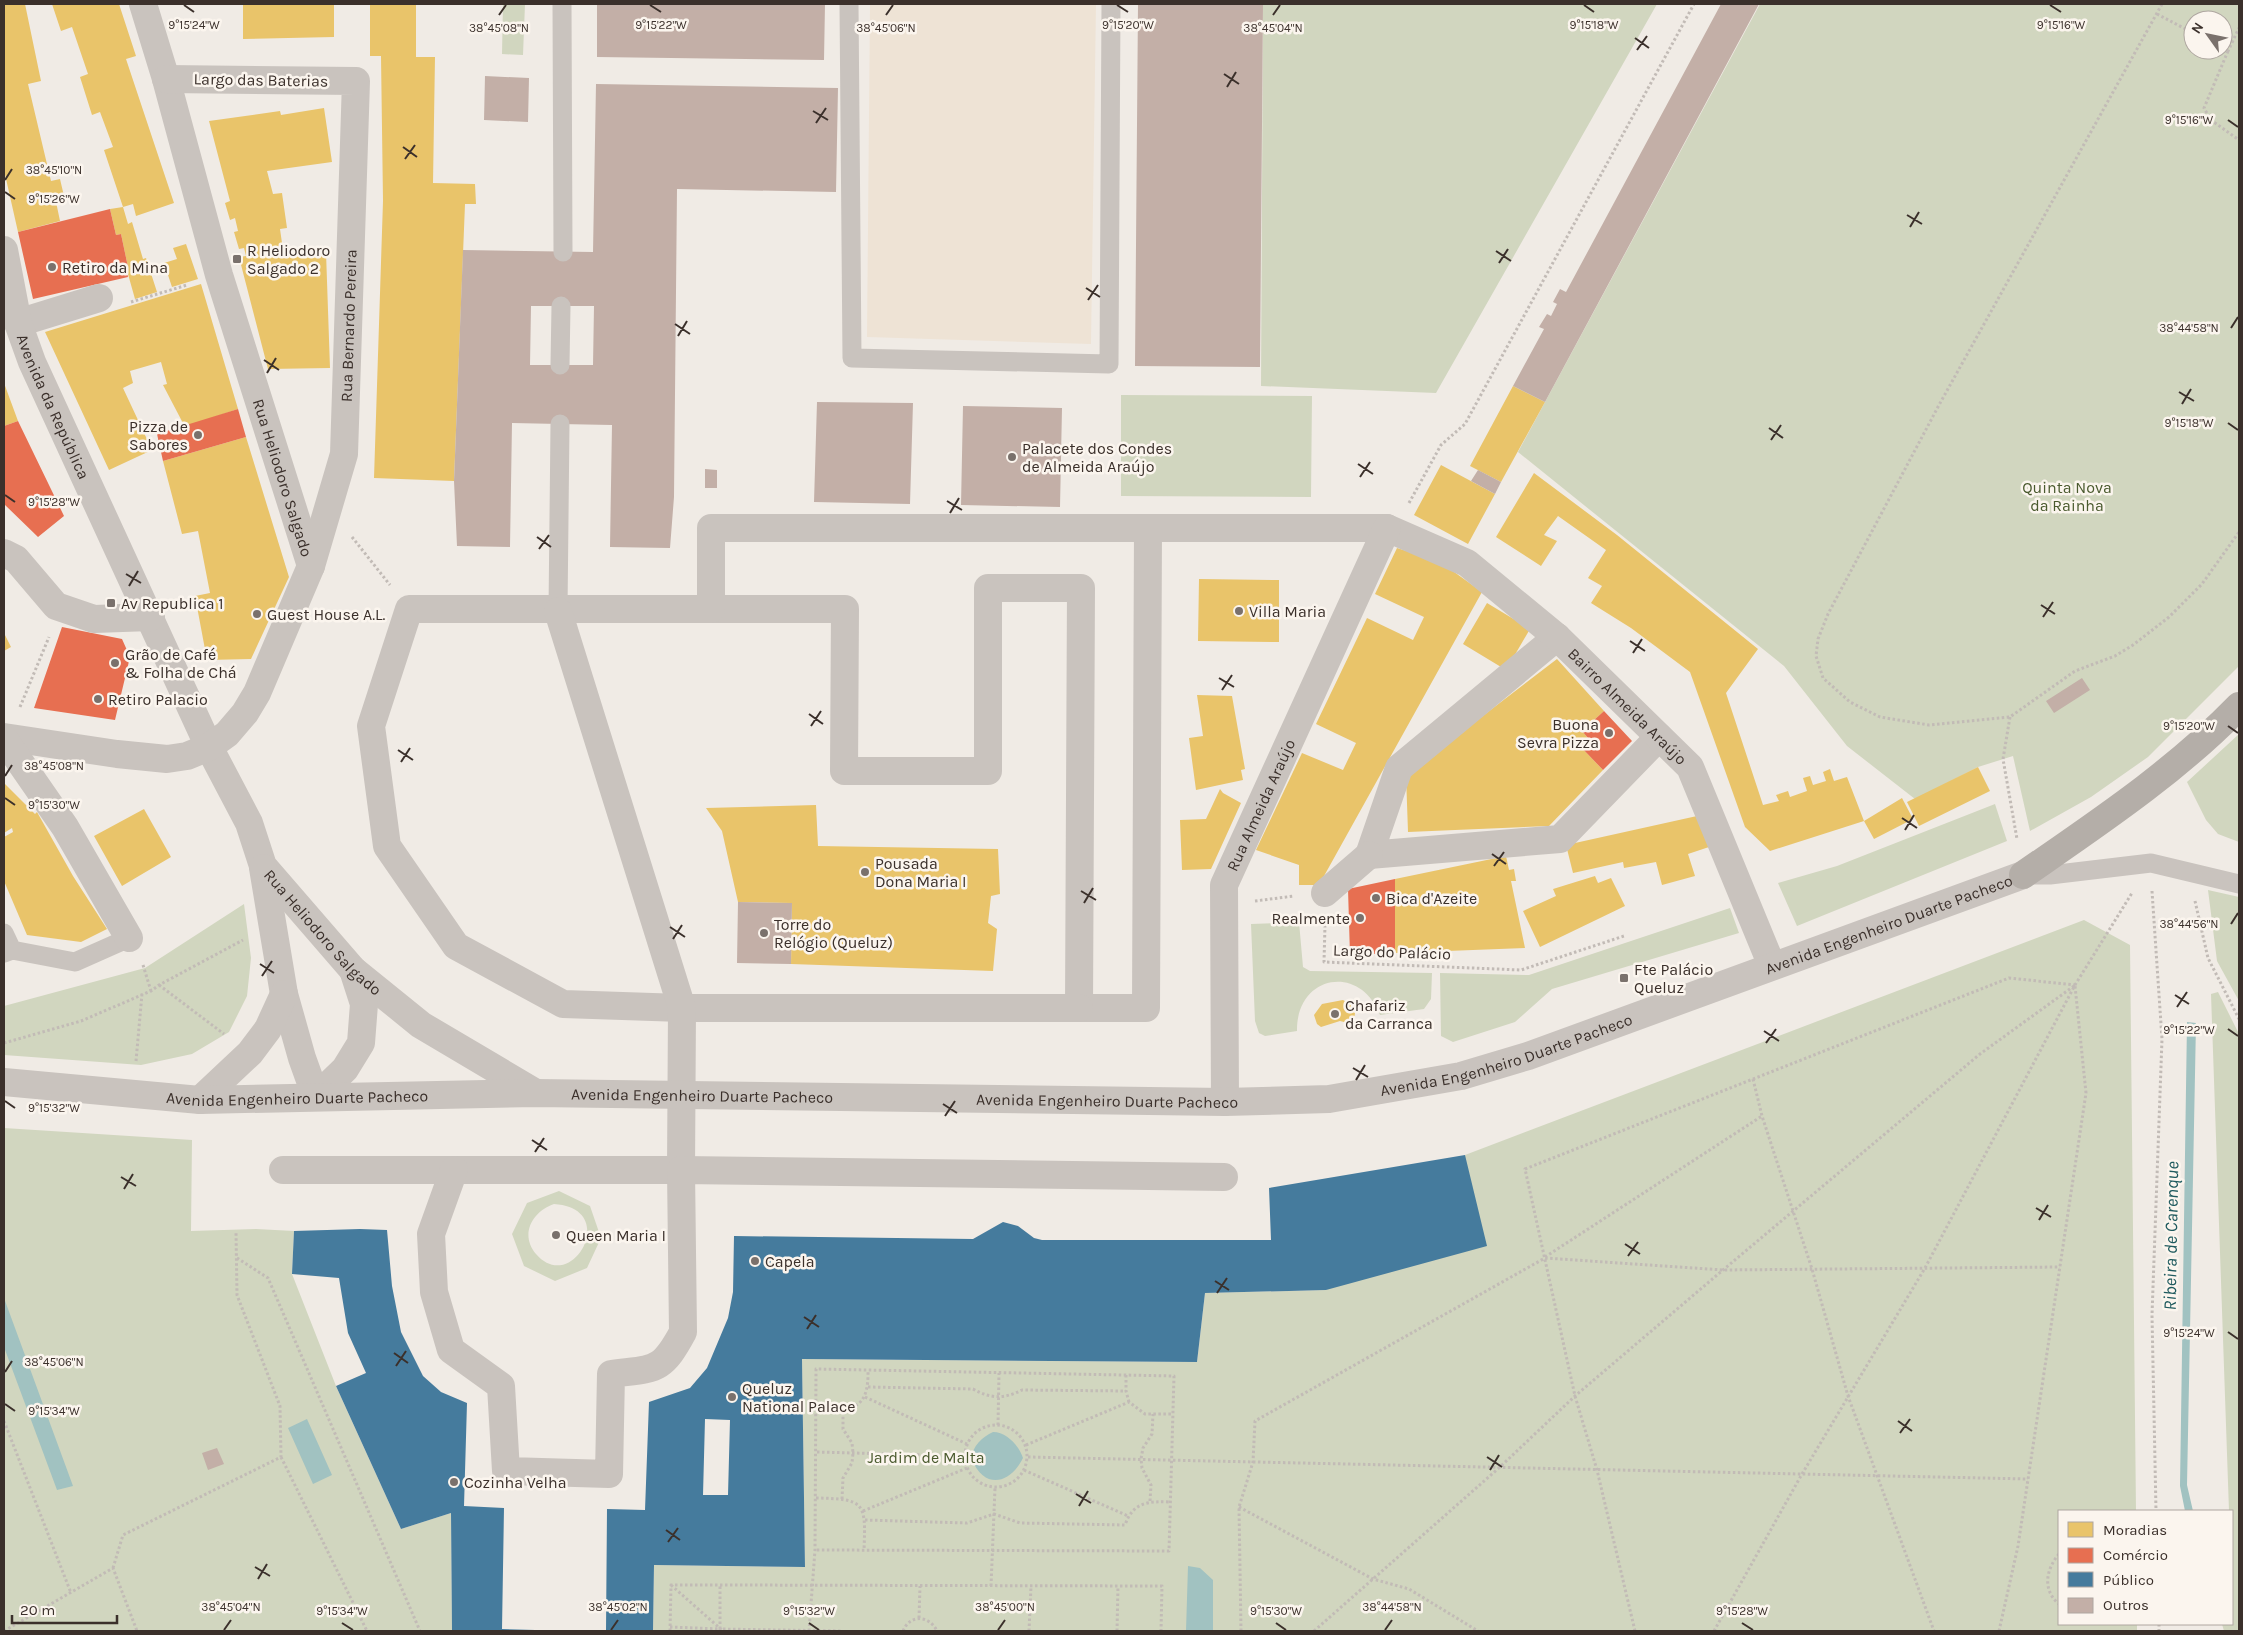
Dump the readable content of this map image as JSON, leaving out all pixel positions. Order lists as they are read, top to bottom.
{
  "streets": {
    "street": [
      "Largo das Baterias",
      "Rua Bernardo Pereira",
      "Avenida da República",
      "Rua Heliodoro Salgado",
      "Bairro Almeida Araújo",
      "Rua Almeida Araújo",
      "Avenida Engenheiro Duarte Pacheco"
    ],
    "path": ["Largo do Palácio"]
  },
  "crossings": [
    ["Largo das Baterias", "Rua Bernardo Pereira"],
    ["Largo das Baterias", "Rua Heliodoro Salgado"],
    ["Rua Bernardo Pereira", "Rua Heliodoro Salgado"],
    ["Avenida da República", "Rua Heliodoro Salgado"],
    ["Rua Heliodoro Salgado", "Avenida Engenheiro Duarte Pacheco"],
    ["Bairro Almeida Araújo", "Rua Almeida Araújo"],
    ["Bairro Almeida Araújo", "Avenida Engenheiro Duarte Pacheco"],
    ["Rua Almeida Araújo", "Avenida Engenheiro Duarte Pacheco"]
  ],
  "water": ["Ribeira de Carenque"],
  "parks": ["Quinta Nova da Rainha", "Jardim de Malta"],
  "places": {
    "transit": ["R Heliodoro Salgado 2", "Av Republica 1", "Fte Palácio Queluz"],
    "other": [
      "Retiro da Mina",
      "Pizza de Sabores",
      "Palacete dos Condes de Almeida Araújo",
      "Villa Maria",
      "Guest House A.L.",
      "Grão de Café & Folha de Chá",
      "Retiro Palacio",
      "Buona Sevra Pizza",
      "Pousada Dona Maria I",
      "Bica d'Azeite",
      "Realmente",
      "Torre do Relógio (Queluz)",
      "Chafariz da Carranca",
      "Queen Maria I",
      "Capela",
      "Queluz National Palace",
      "Cozinha Velha"
    ]
  },
  "legend": [
    "Moradias",
    "Comércio",
    "Público",
    "Outros"
  ],
  "scale_bar": "20 m",
  "north": "top left",
  "coordinates": [
    "9°15'24\"W",
    "9°15'22\"W",
    "9°15'20\"W",
    "9°15'18\"W",
    "9°15'16\"W",
    "38°45'06\"N",
    "38°45'08\"N",
    "38°45'04\"N",
    "38°45'10\"N",
    "9°15'26\"W",
    "38°44'58\"N",
    "9°15'28\"W",
    "9°15'30\"W",
    "38°44'56\"N",
    "9°15'32\"W",
    "9°15'34\"W",
    "38°45'02\"N",
    "38°45'00\"N"
  ]
}
